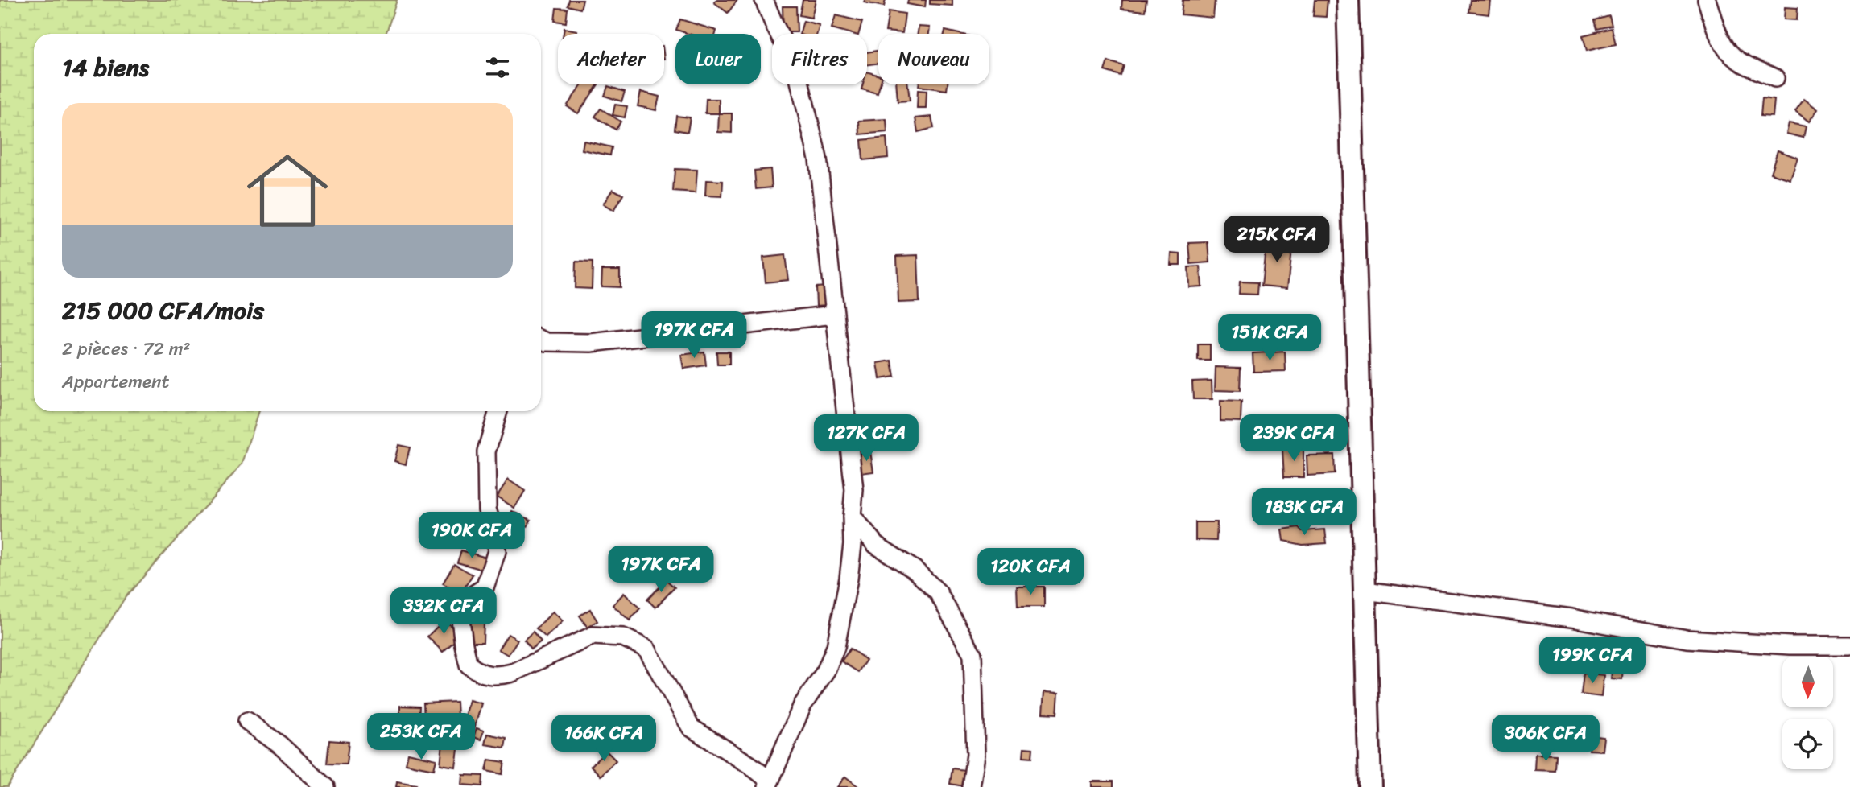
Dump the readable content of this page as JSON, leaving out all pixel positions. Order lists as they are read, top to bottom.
{
  "north": "bottom",
  "page": {
    "chip": [
      "Acheter",
      "Louer",
      "Filtres",
      "Nouveau"
    ],
    "heading": "14 biens",
    "list": [
      {
        "name": "215 000 CFA/mois",
        "note": "2 pièces · 72 m² · Appartement"
      }
    ],
    "price": [
      "215K CFA",
      "197K CFA",
      "151K CFA",
      "127K CFA",
      "239K CFA",
      "183K CFA",
      "190K CFA",
      "197K CFA",
      "120K CFA",
      "332K CFA",
      "199K CFA",
      "253K CFA",
      "166K CFA",
      "306K CFA"
    ]
  }
}
